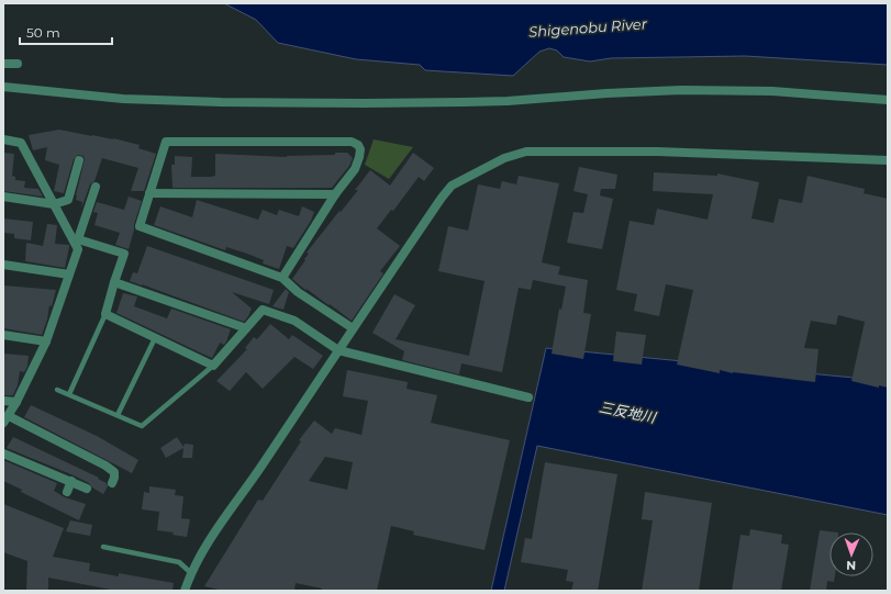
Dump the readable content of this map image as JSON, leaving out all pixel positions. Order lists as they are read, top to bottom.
{
  "water": ["Shigenobu River", "三反地川"],
  "scale_bar": "50 m",
  "north": "bottom"
}
